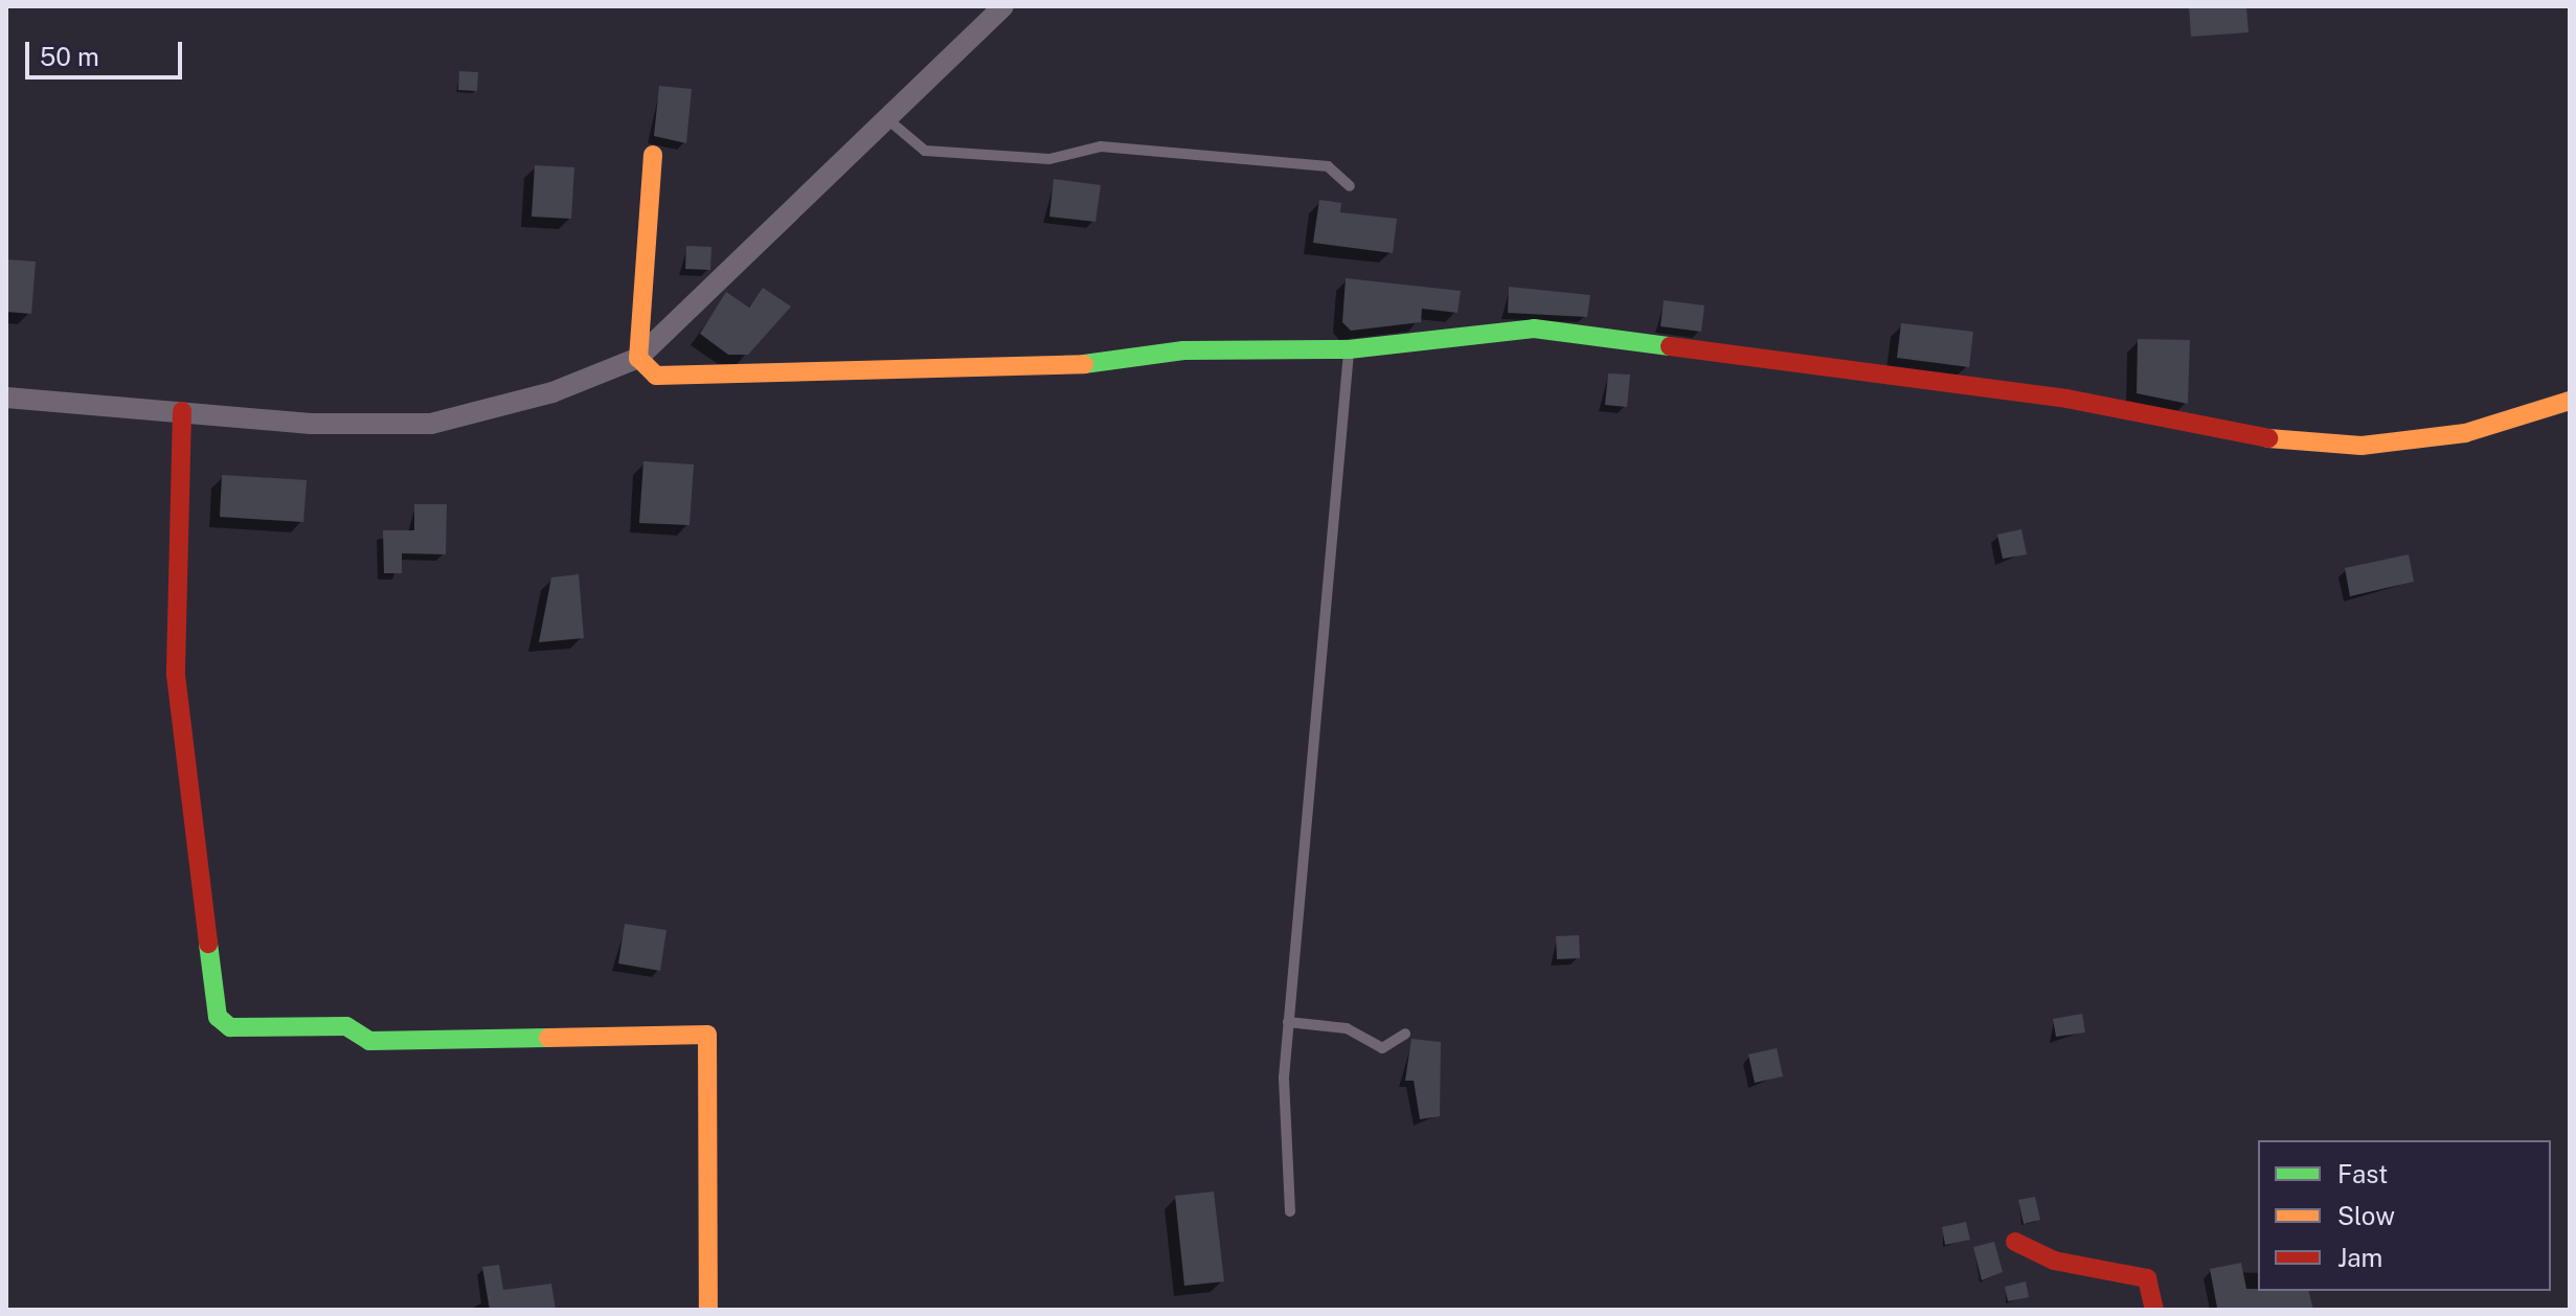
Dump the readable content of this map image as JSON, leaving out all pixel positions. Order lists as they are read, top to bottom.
{
  "legend": ["Fast", "Slow", "Jam"],
  "scale_bar": "50 m"
}
